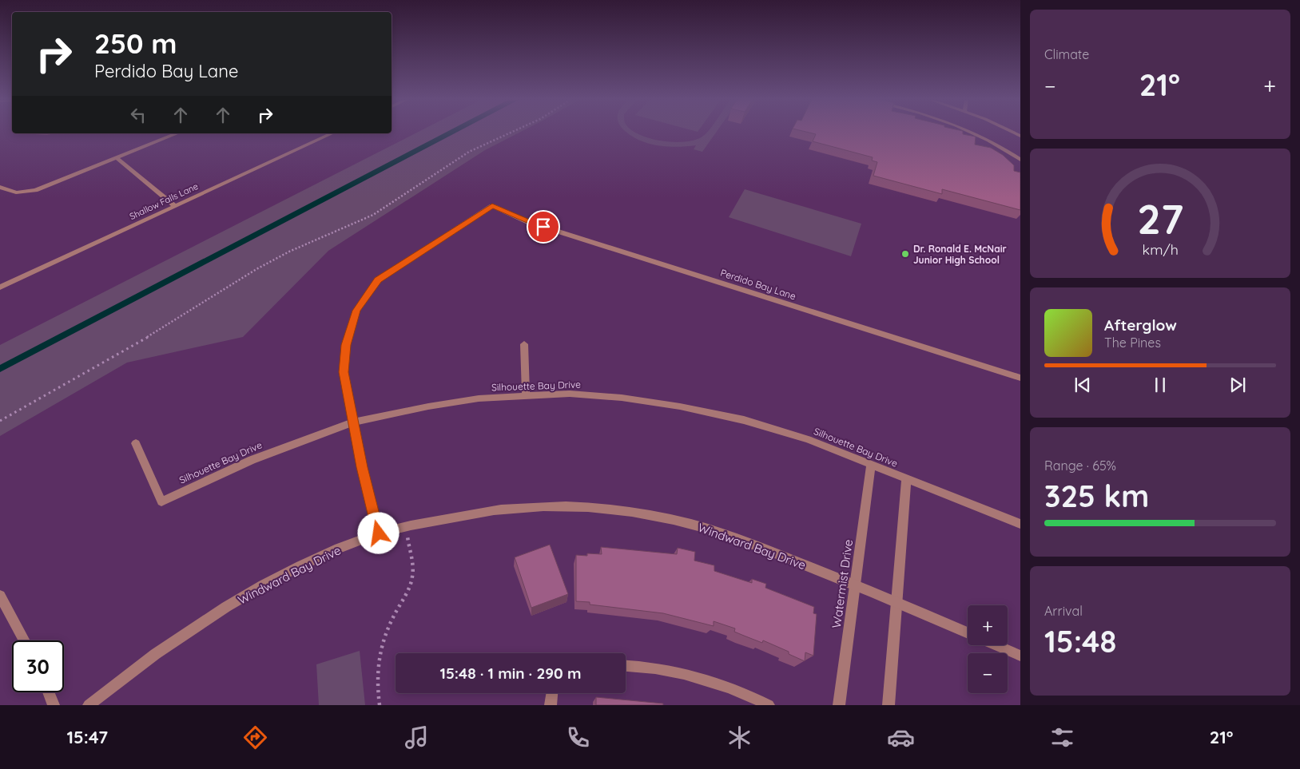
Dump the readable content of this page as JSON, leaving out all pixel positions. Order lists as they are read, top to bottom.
{
  "streets": {
    "street": [
      "Shallow Falls Lane",
      "Perdido Bay Lane",
      "Silhouette Bay Drive",
      "Windward Bay Drive",
      "Watermist Drive"
    ]
  },
  "crossings": [
    ["Perdido Bay Lane", "Silhouette Bay Drive"],
    ["Silhouette Bay Drive", "Watermist Drive"],
    ["Windward Bay Drive", "Watermist Drive"]
  ],
  "places": ["Dr. Ronald E. McNair Junior High School"],
  "page": {
    "tile": [
      "Climate",
      ["Range · 65%", "325 km"],
      ["Arrival", "15:48"]
    ],
    "turn": ["250 m", "Perdido Bay Lane"],
    "heat": ["−", "21°", "+"],
    "song": ["Afterglow", "The Pines"],
    "map_buttons": ["+", "−"],
    "limit": "30",
    "trip": "15:48 · 1 min · 290 m",
    "tabs": ["15:47", "21°"],
    "gauge": ["27", "km/h"]
  }
}
